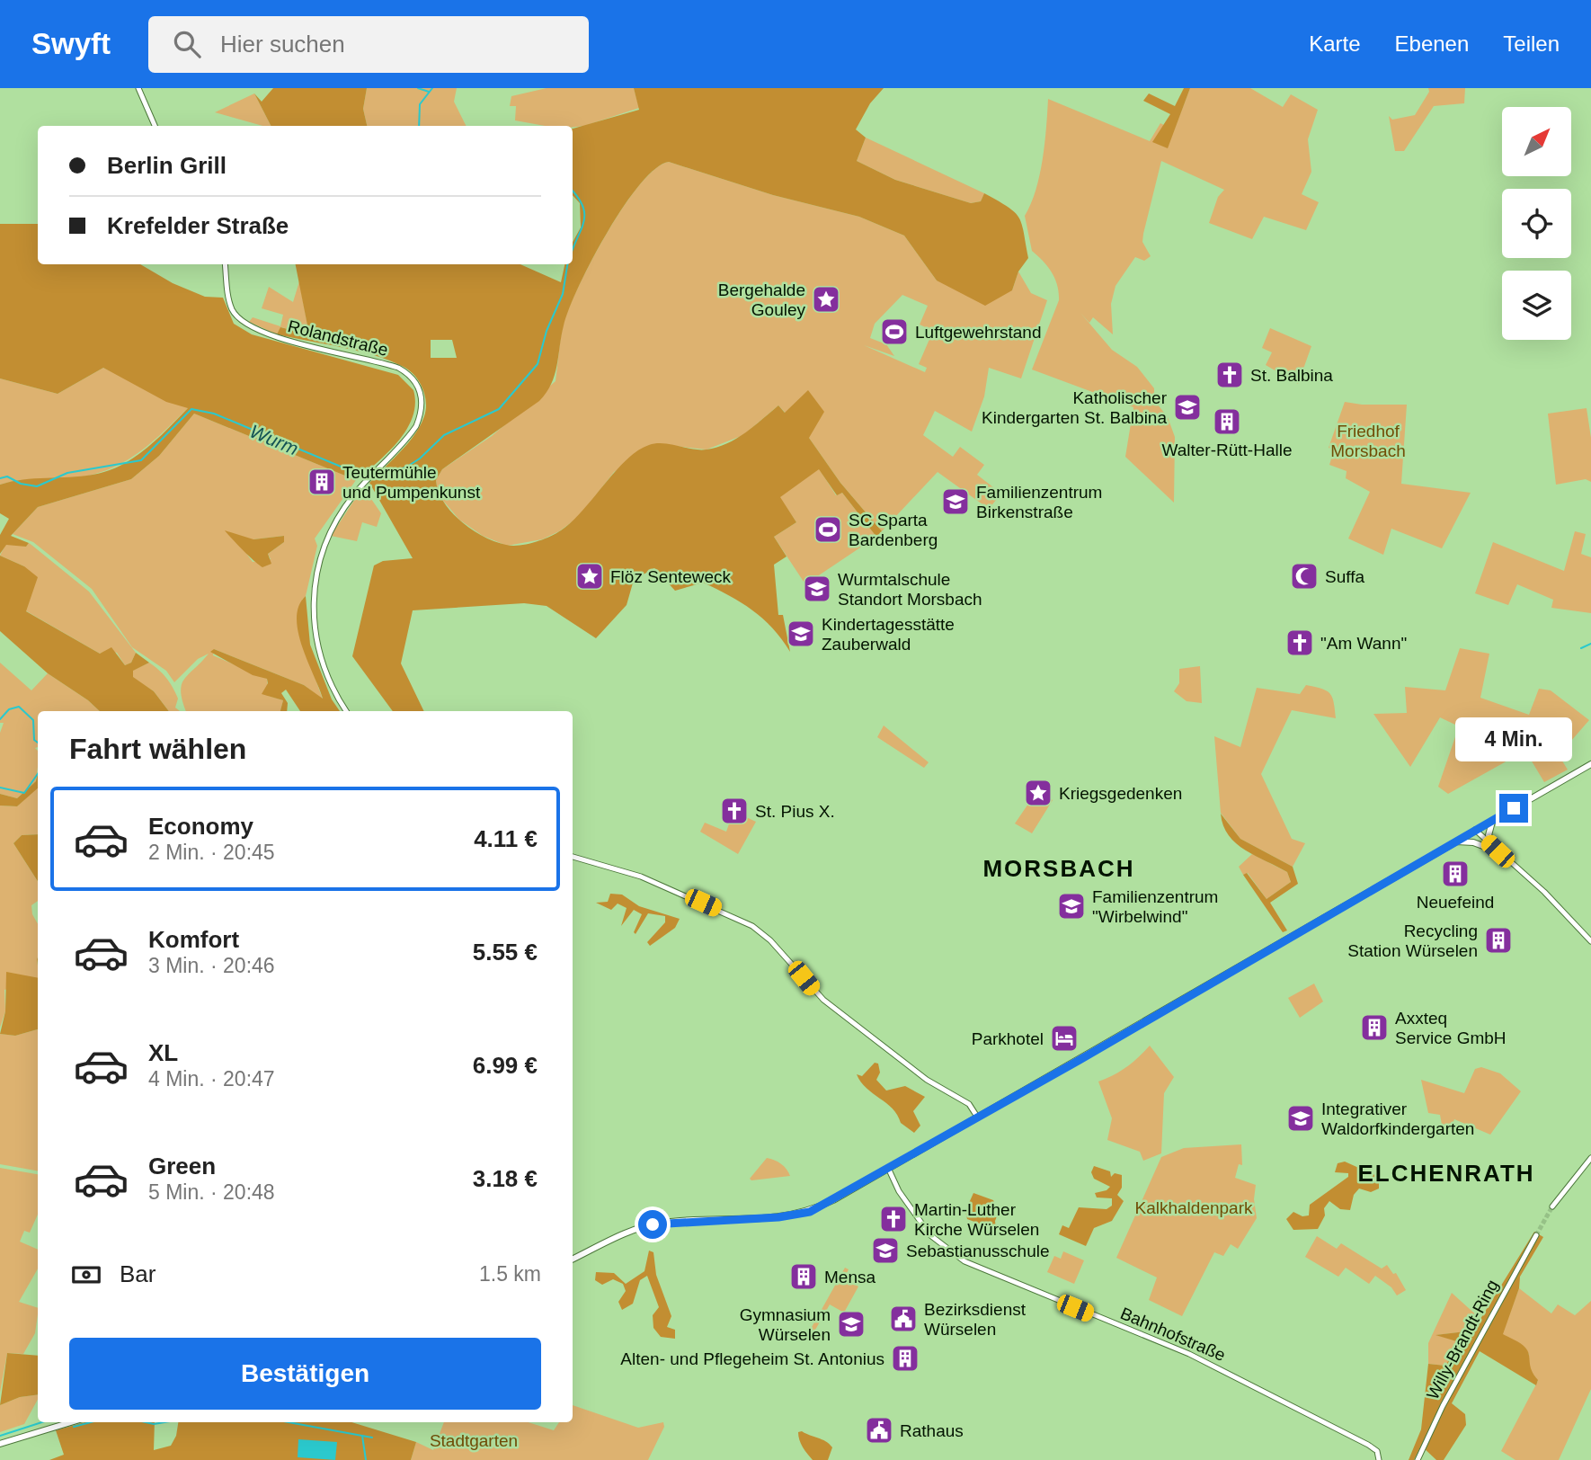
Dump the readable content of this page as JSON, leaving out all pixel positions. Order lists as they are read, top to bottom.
{
  "streets": {
    "main road": ["Rolandstraße", "Bahnhofstraße", "Willy-Brandt-Ring"]
  },
  "districts": ["MORSBACH", "ELCHENRATH"],
  "water": ["Wurm"],
  "parks": ["Friedhof Morsbach", "Kalkhaldenpark", "Stadtgarten"],
  "places": {
    "place": ["Bergehalde Gouley", "Flöz Senteweck", "Kriegsgedenken"],
    "sports": ["Luftgewehrstand", "SC Sparta Bardenberg"],
    "church": [
      "St. Balbina",
      "\"Am Wann\"",
      "St. Pius X.",
      "Martin-Luther Kirche Würselen"
    ],
    "school or university": [
      "Katholischer Kindergarten St. Balbina",
      "Familienzentrum Birkenstraße",
      "Wurmtalschule Standort Morsbach",
      "Kindertagesstätte Zauberwald",
      "Familienzentrum \"Wirbelwind\"",
      "Integrativer Waldorfkindergarten",
      "Sebastianusschule",
      "Gymnasium Würselen"
    ],
    "building": [
      "Walter-Rütt-Halle",
      "Teutermühle und Pumpenkunst",
      "Neuefeind",
      "Recycling Station Würselen",
      "Axxteq Service GmbH",
      "Mensa",
      "Alten- und Pflegeheim St. Antonius"
    ],
    "mosque": ["Suffa"],
    "hotel": ["Parkhotel"],
    "public building": ["Bezirksdienst Würselen", "Rathaus"]
  },
  "north": "top right",
  "page": {
    "header": "Swyft",
    "search": "Hier suchen",
    "nav": ["Karte", "Ebenen", "Teilen"],
    "banner": ["Berlin Grill", "Krefelder Straße"],
    "heading": "Fahrt wählen",
    "bubble": "4 Min.",
    "list": [
      {
        "name": "Economy",
        "note": "2 Min. · 20:45",
        "value": "4.11 €"
      },
      {
        "name": "Komfort",
        "note": "3 Min. · 20:46",
        "value": "5.55 €"
      },
      {
        "name": "XL",
        "note": "4 Min. · 20:47",
        "value": "6.99 €"
      },
      {
        "name": "Green",
        "note": "5 Min. · 20:48",
        "value": "3.18 €"
      }
    ],
    "pay": ["Bar", "1.5 km"],
    "buttons": "Bestätigen"
  }
}
